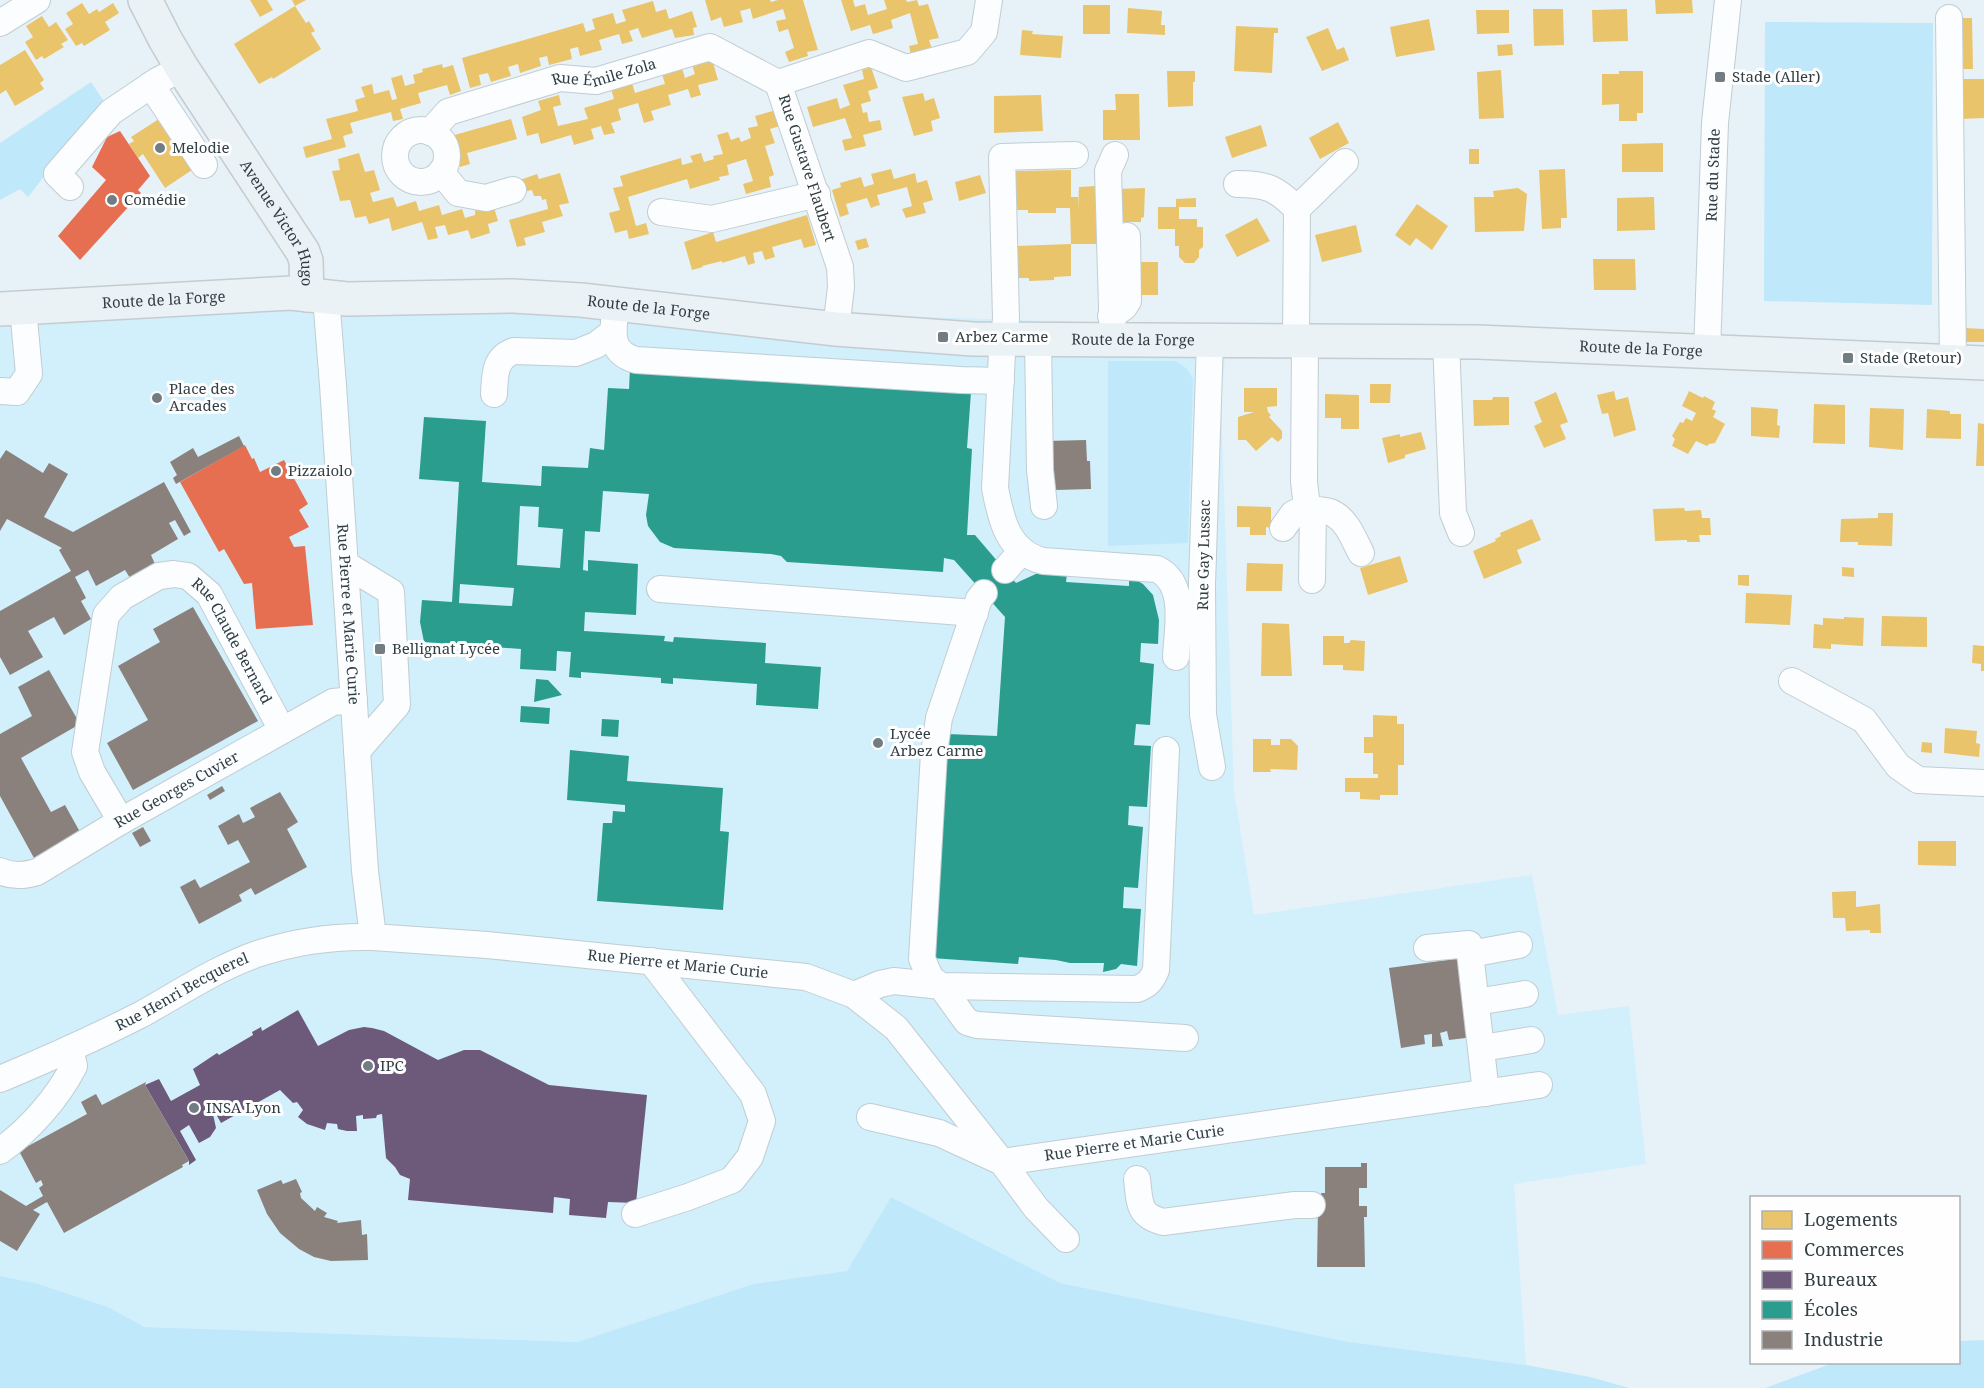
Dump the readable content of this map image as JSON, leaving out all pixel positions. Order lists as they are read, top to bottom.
{
  "streets": {
    "main road": ["Avenue Victor Hugo", "Route de la Forge"],
    "street": [
      "Rue Émile Zola",
      "Rue Gustave Flaubert",
      "Rue du Stade",
      "Rue Gay Lussac",
      "Rue Pierre et Marie Curie",
      "Rue Claude Bernard",
      "Rue Georges Cuvier",
      "Rue Henri Becquerel"
    ]
  },
  "crossings": [
    ["Rue Émile Zola", "Rue Gustave Flaubert"],
    ["Rue Gustave Flaubert", "Route de la Forge"],
    ["Rue du Stade", "Route de la Forge"],
    ["Avenue Victor Hugo", "Route de la Forge"],
    ["Avenue Victor Hugo", "Rue Pierre et Marie Curie"],
    ["Route de la Forge", "Rue Gay Lussac"],
    ["Route de la Forge", "Rue Pierre et Marie Curie"],
    ["Rue Pierre et Marie Curie", "Rue Georges Cuvier"],
    ["Rue Pierre et Marie Curie", "Rue Henri Becquerel"],
    ["Rue Claude Bernard", "Rue Georges Cuvier"]
  ],
  "places": {
    "transit": [
      "Stade (Aller)",
      "Arbez Carme",
      "Stade (Retour)",
      "Bellignat Lycée"
    ],
    "other": [
      "Melodie",
      "Comédie",
      "Place des Arcades",
      "Pizzaiolo",
      "Lycée Arbez Carme",
      "IPC",
      "INSA Lyon"
    ]
  },
  "legend": [
    "Logements",
    "Commerces",
    "Bureaux",
    "Écoles",
    "Industrie"
  ]
}
